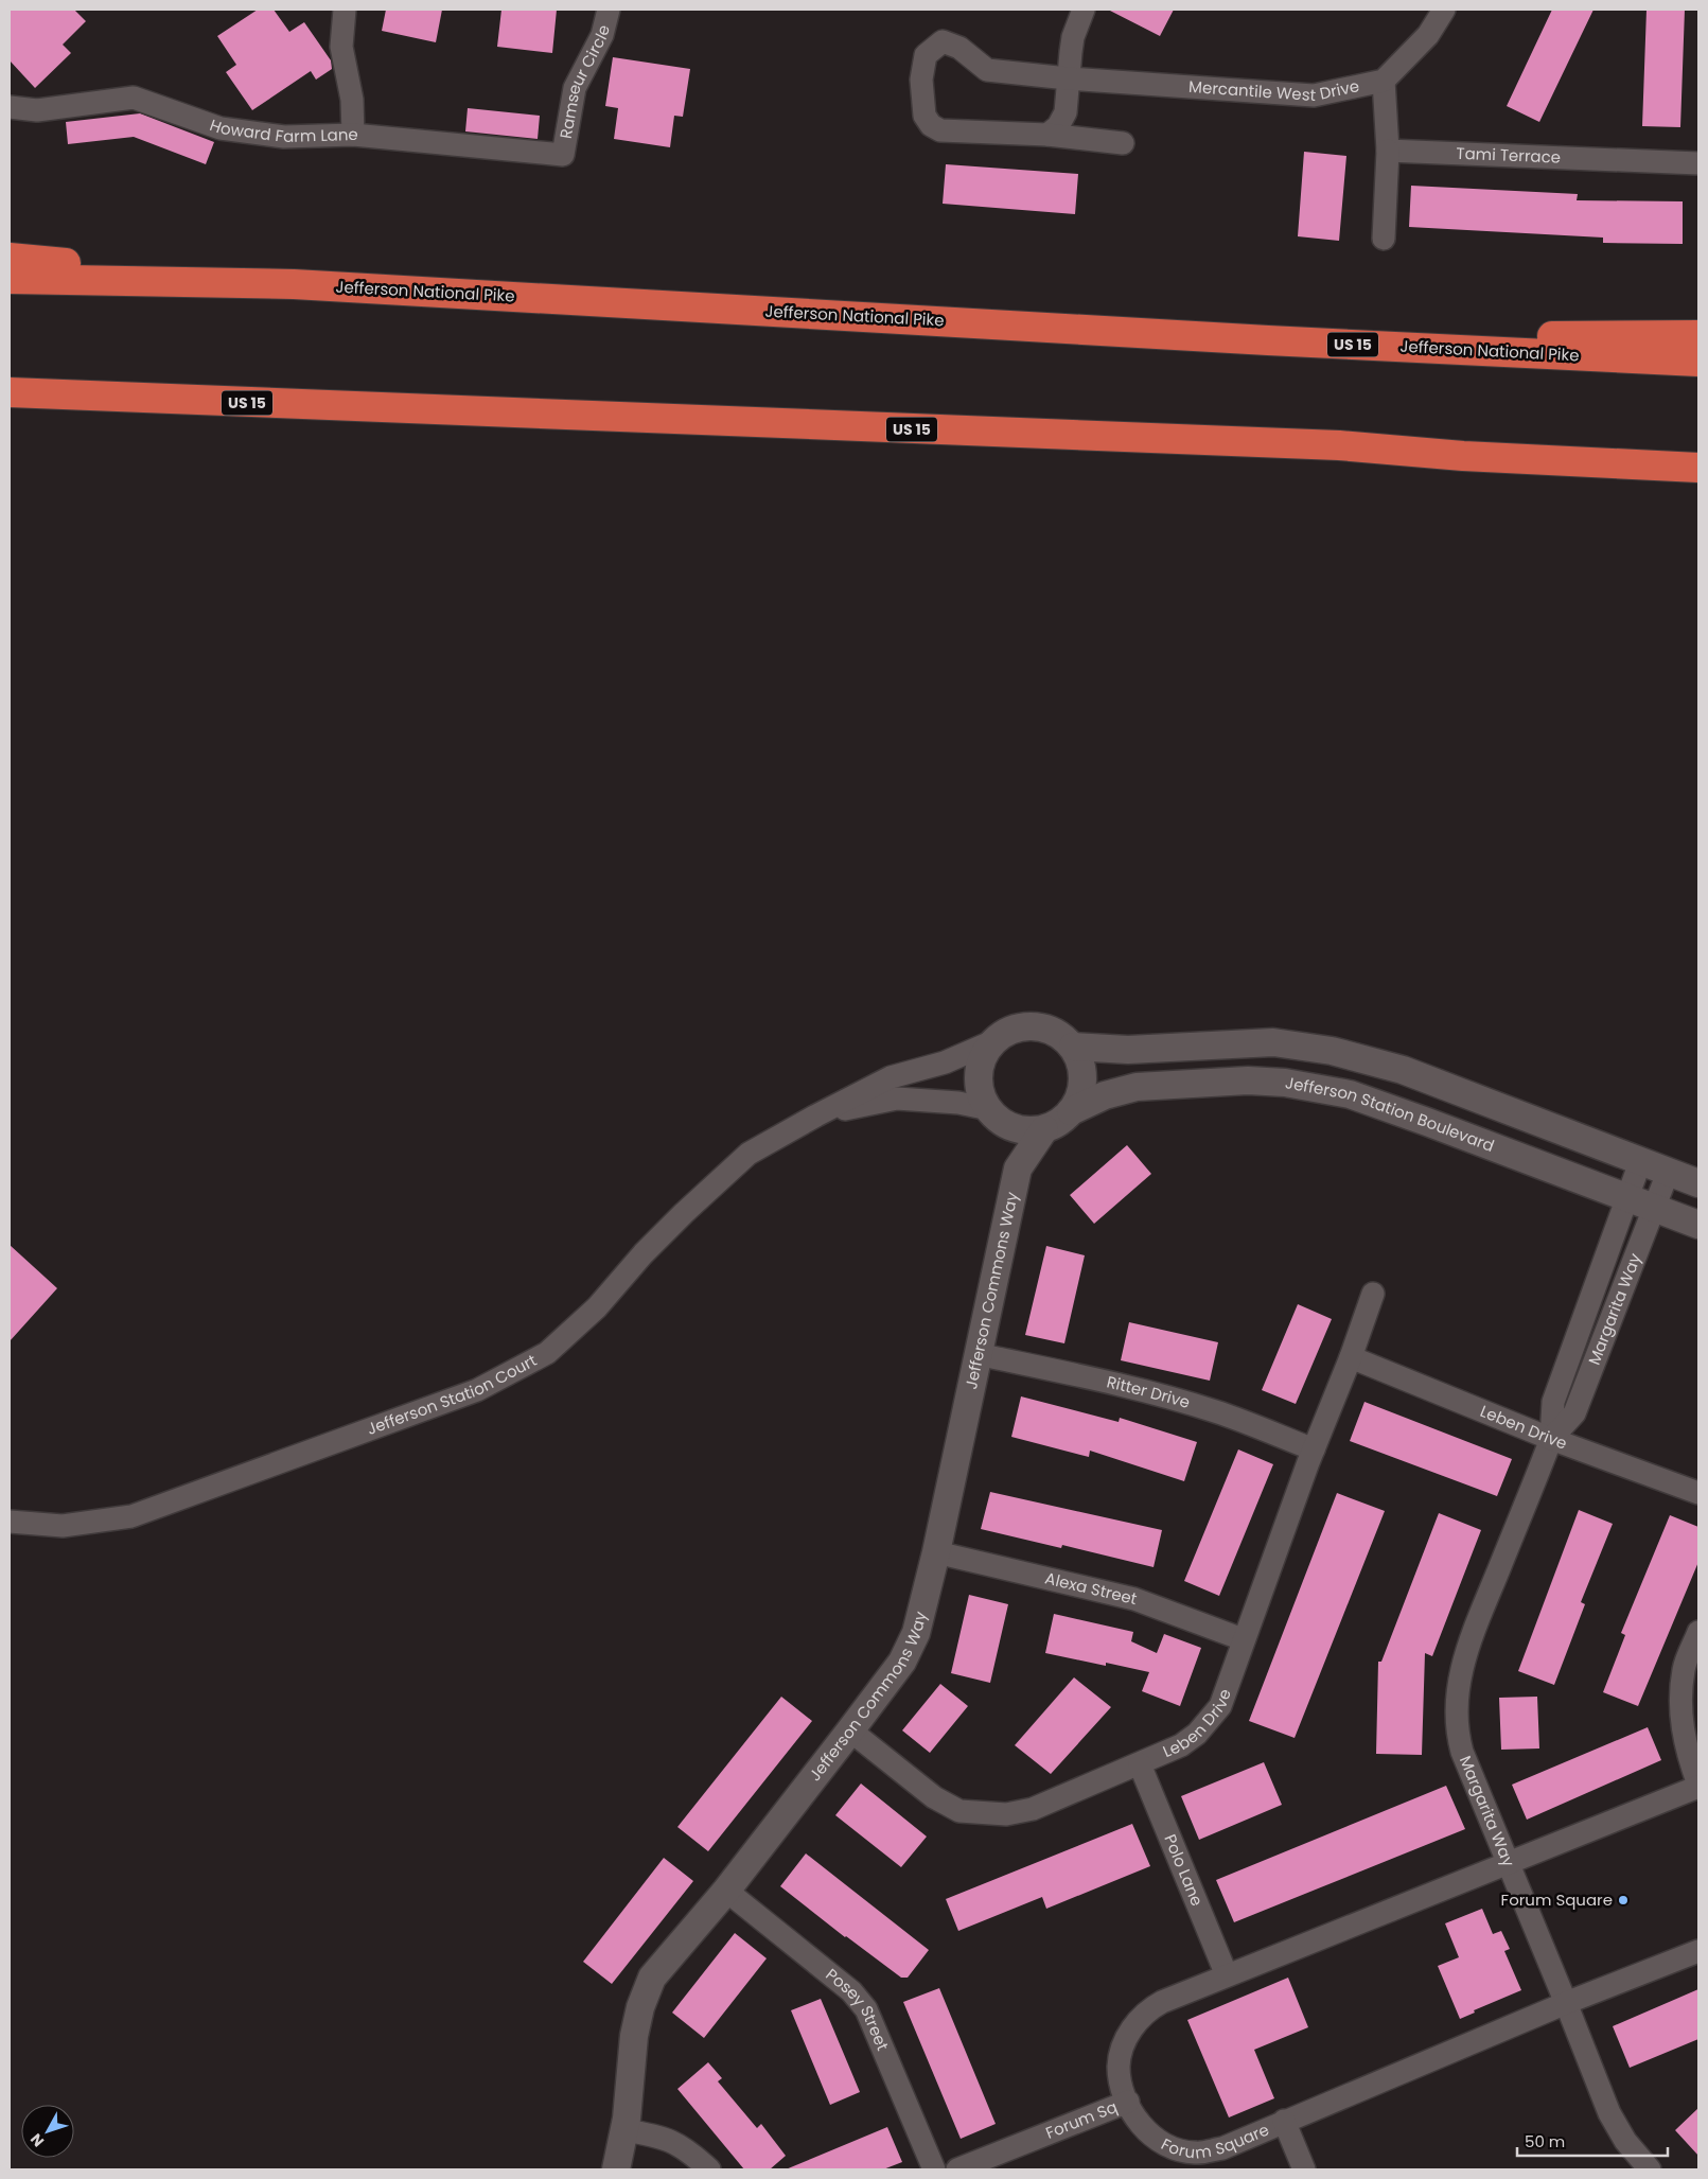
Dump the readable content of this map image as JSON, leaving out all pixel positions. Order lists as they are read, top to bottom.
{
  "streets": {
    "highway": ["Jefferson National Pike", "US 15"],
    "street": [
      "Ramseur Circle",
      "Mercantile West Drive",
      "Howard Farm Lane",
      "Tami Terrace",
      "Jefferson Station Boulevard",
      "Jefferson Commons Way",
      "Margarita Way",
      "Ritter Drive",
      "Jefferson Station Court",
      "Leben Drive",
      "Alexa Street",
      "Polo Lane",
      "Posey Street",
      "Forum Sq",
      "Forum Square"
    ]
  },
  "crossings": [
    ["Ramseur Circle", "Howard Farm Lane"],
    ["Jefferson Station Boulevard", "Jefferson Commons Way"],
    ["Jefferson Station Boulevard", "Margarita Way"],
    ["Jefferson Station Boulevard", "Jefferson Station Court"],
    ["Jefferson Commons Way", "Ritter Drive"],
    ["Jefferson Commons Way", "Jefferson Station Court"],
    ["Jefferson Commons Way", "Leben Drive"],
    ["Jefferson Commons Way", "Alexa Street"],
    ["Jefferson Commons Way", "Posey Street"],
    ["Margarita Way", "Leben Drive"],
    ["Margarita Way", "Forum Square"],
    ["Ritter Drive", "Leben Drive"],
    ["Leben Drive", "Alexa Street"],
    ["Leben Drive", "Polo Lane"],
    ["Polo Lane", "Forum Square"],
    ["Forum Sq", "Forum Square"]
  ],
  "places": ["Forum Square"],
  "scale_bar": "50 m",
  "north": "bottom left"
}
